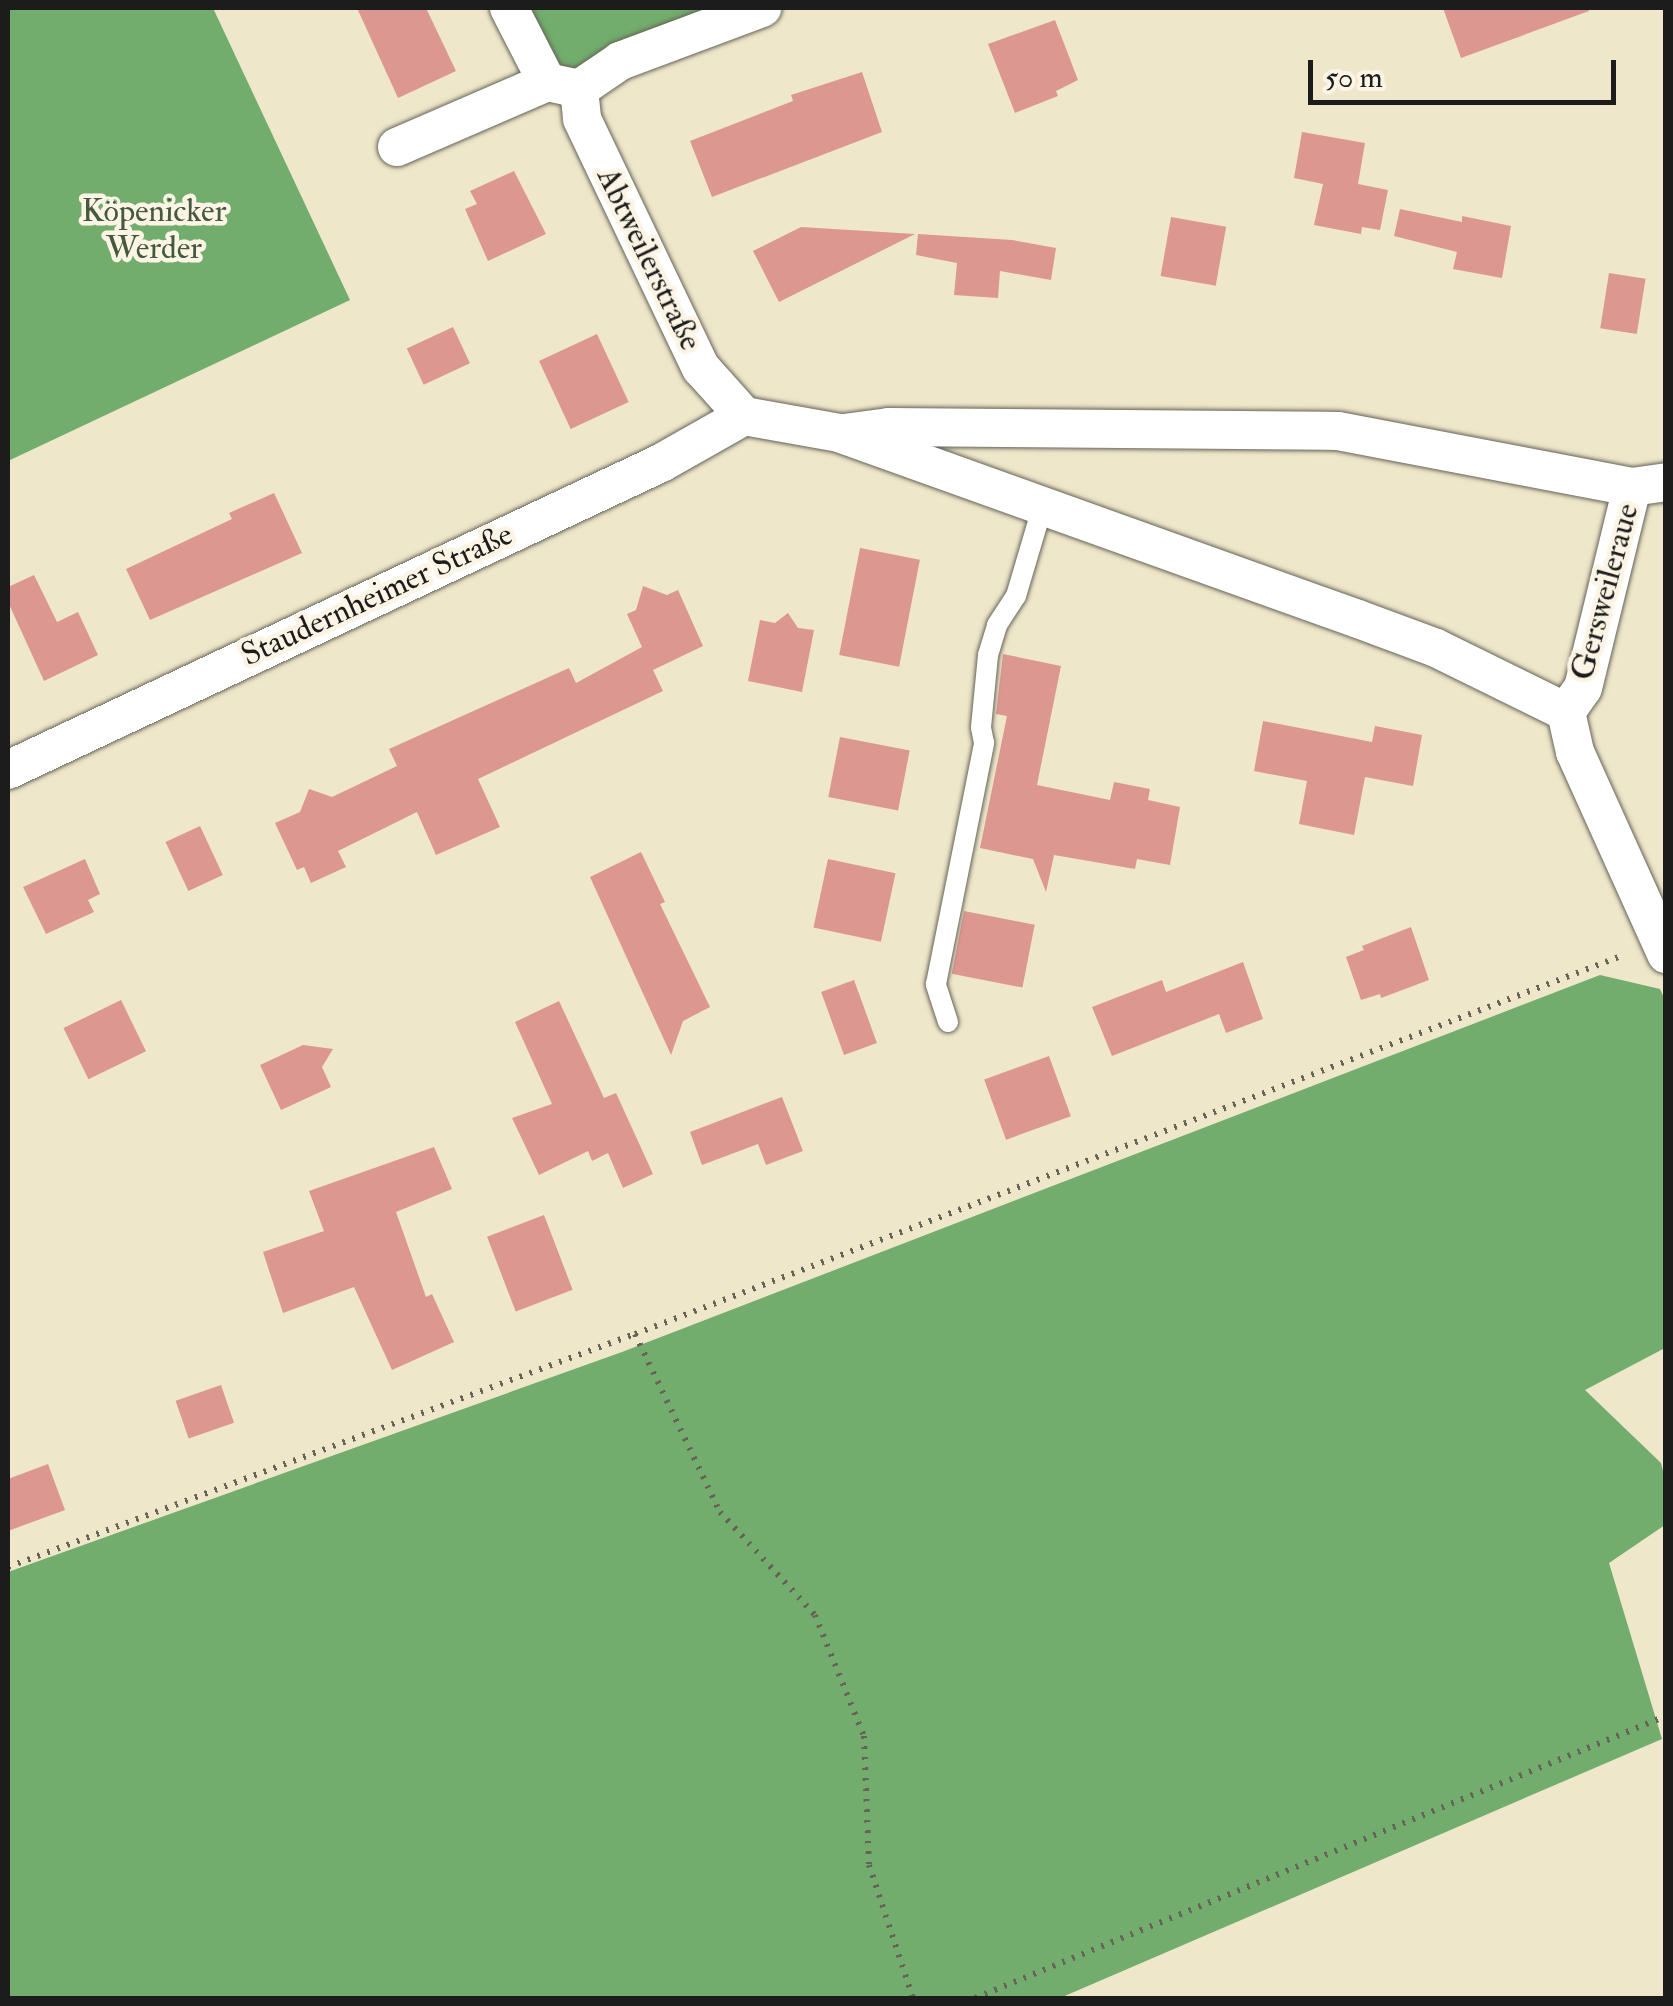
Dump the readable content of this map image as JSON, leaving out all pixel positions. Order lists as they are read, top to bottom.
{
  "streets": {
    "street": ["Abtweilerstraße", "Gersweileraue", "Staudernheimer Straße"]
  },
  "crossings": [
    ["Abtweilerstraße", "Gersweileraue"],
    ["Abtweilerstraße", "Staudernheimer Straße"],
    ["Gersweileraue", "Staudernheimer Straße"]
  ],
  "parks": ["Köpenicker Werder"],
  "scale_bar": "50 m"
}
